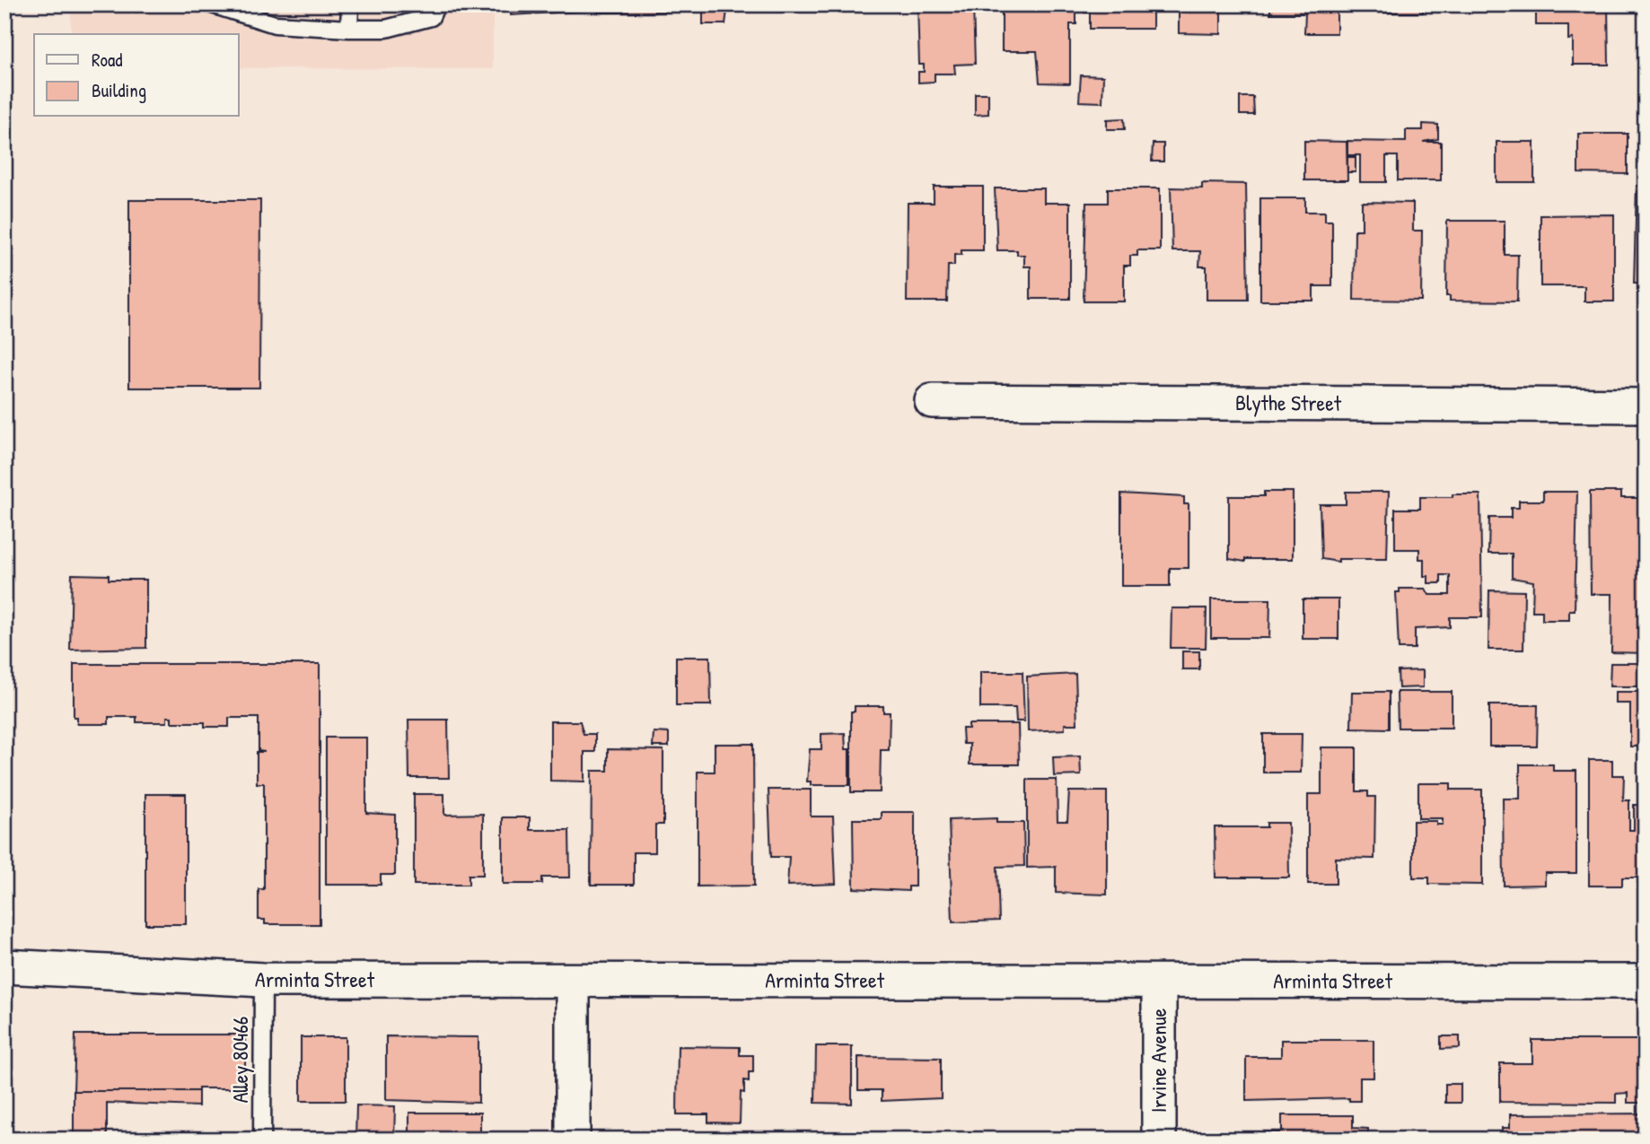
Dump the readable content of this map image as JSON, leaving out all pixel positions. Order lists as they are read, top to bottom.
{
  "streets": {
    "street": ["Blythe Street", "Arminta Street", "Irvine Avenue"],
    "lane": ["Alley 80466"]
  },
  "crossings": [
    ["Arminta Street", "Alley 80466"],
    ["Arminta Street", "Irvine Avenue"]
  ],
  "legend": ["Road", "Building"]
}
